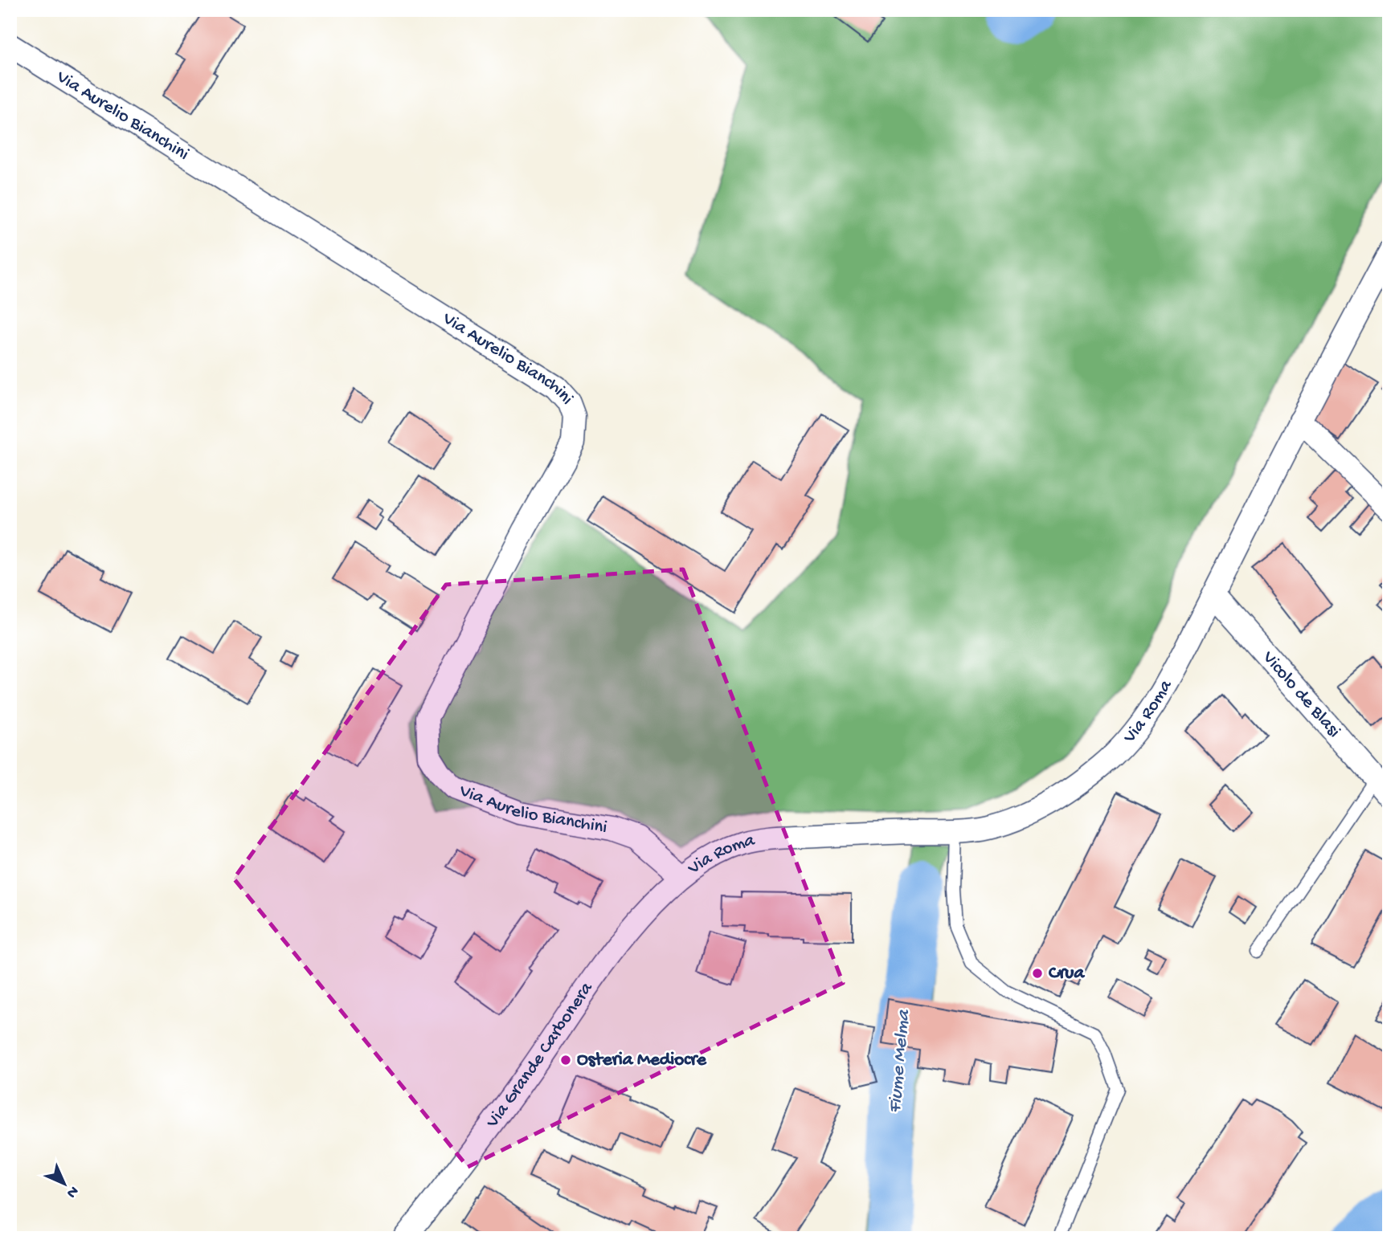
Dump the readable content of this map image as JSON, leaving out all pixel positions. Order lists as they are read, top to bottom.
{
  "streets": {
    "street": [
      "Via Aurelio Bianchini",
      "Vicolo de Blasi",
      "Via Roma",
      "Via Grande Carbonera"
    ]
  },
  "crossings": [
    ["Via Aurelio Bianchini", "Via Roma"],
    ["Via Aurelio Bianchini", "Via Grande Carbonera"],
    ["Vicolo de Blasi", "Via Roma"],
    ["Via Roma", "Via Grande Carbonera"]
  ],
  "water": ["Fiume Melma"],
  "places": ["Crua", "Osteria Mediocre"],
  "north": "bottom right"
}
